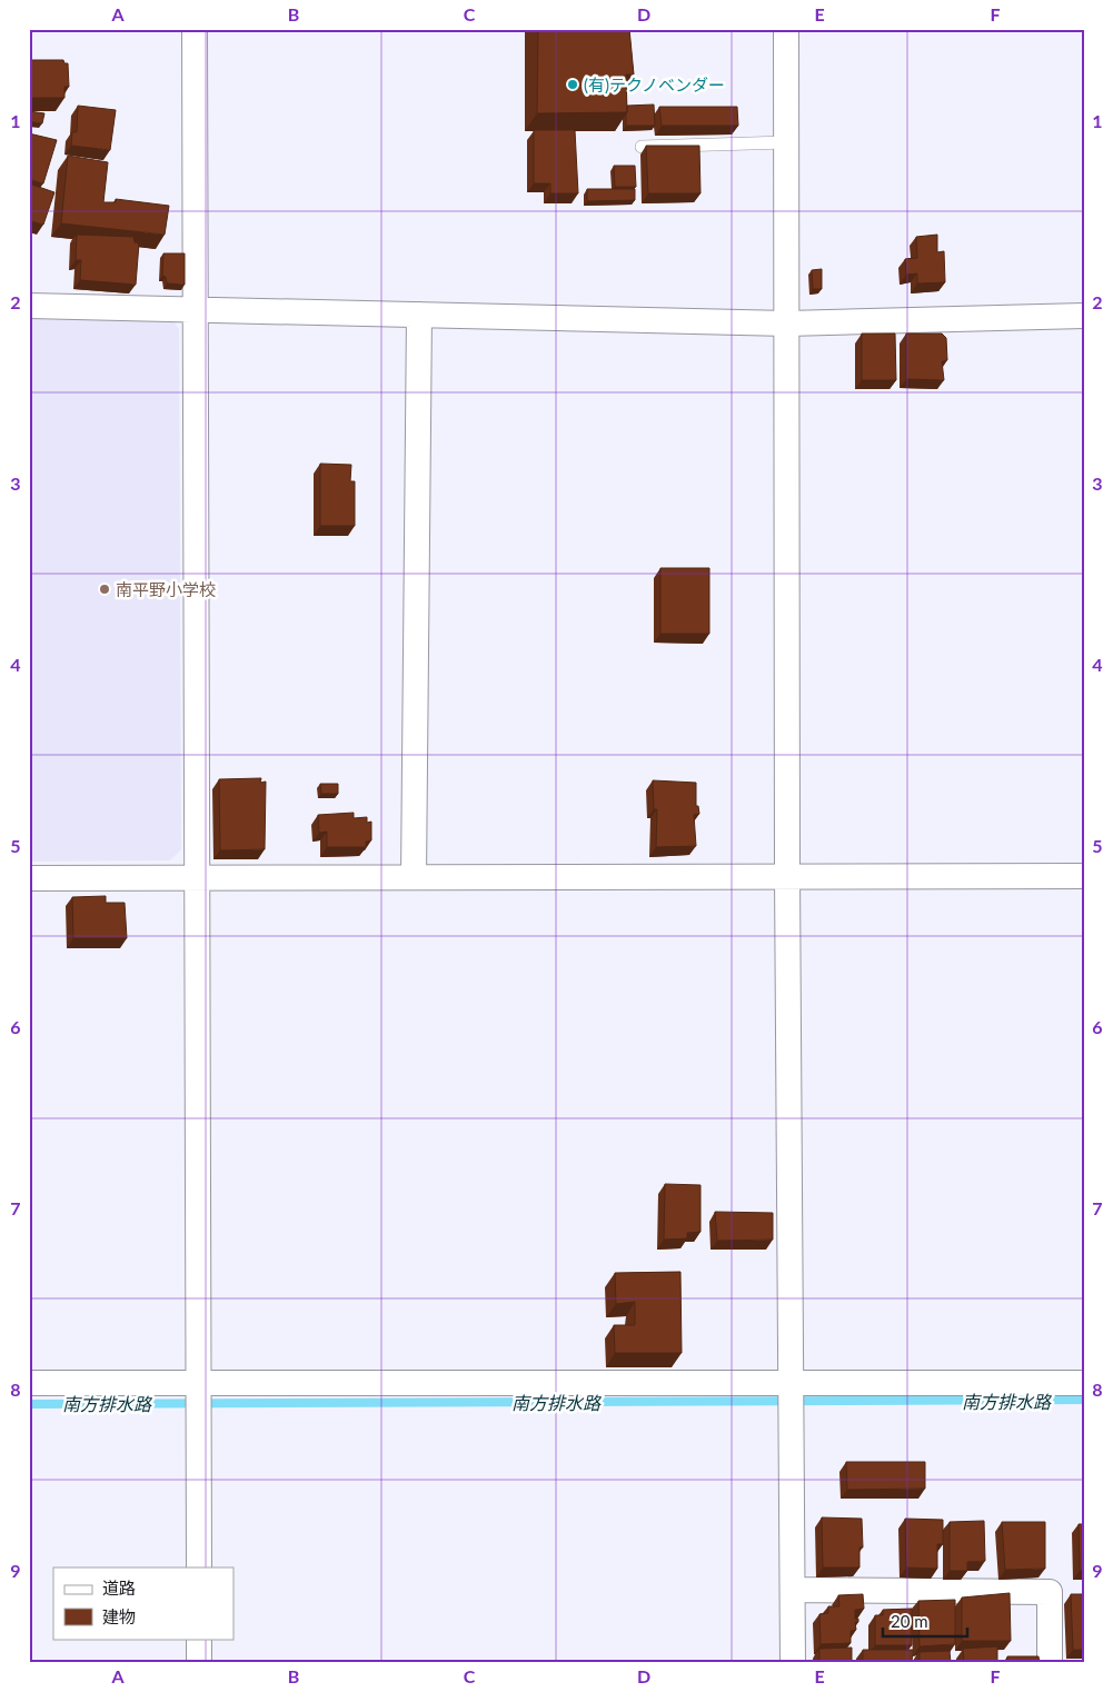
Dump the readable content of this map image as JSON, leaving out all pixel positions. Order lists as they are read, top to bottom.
{
  "water": ["南方排水路"],
  "places": ["(有)テクノベンダー", "南平野小学校"],
  "legend": ["道路", "建物"],
  "scale_bar": "20 m",
  "grid": {
    "columns": [
      "A",
      "B",
      "C",
      "D",
      "E",
      "F"
    ],
    "rows": [
      "1",
      "2",
      "3",
      "4",
      "5",
      "6",
      "7",
      "8",
      "9"
    ]
  }
}
